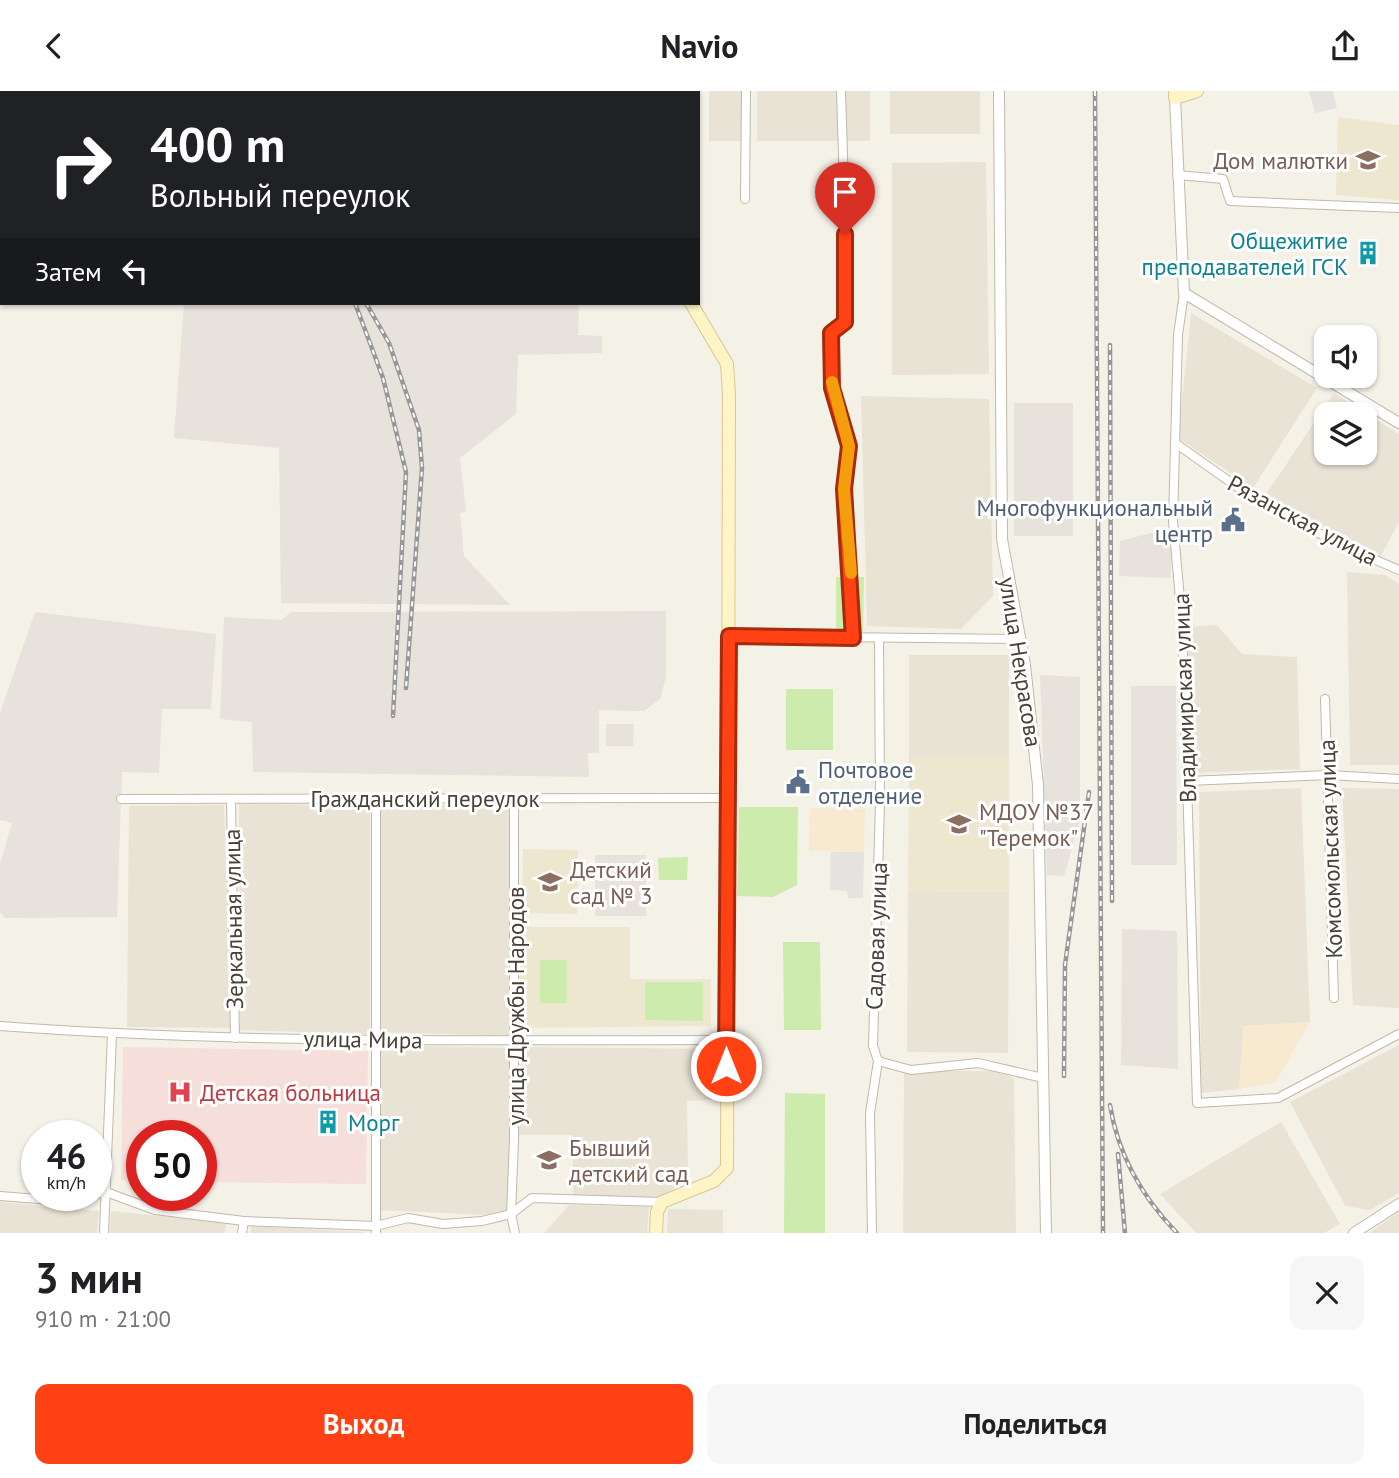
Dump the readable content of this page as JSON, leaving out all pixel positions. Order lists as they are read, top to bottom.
{
  "streets": {
    "street": [
      "Рязанская улица",
      "улица Некрасова",
      "Владимирская улица",
      "Гражданский переулок",
      "Комсомольская улица",
      "Зеркальная улица",
      "Садовая улица",
      "улица Дружбы Народов",
      "улица Мира"
    ]
  },
  "crossings": [
    ["Рязанская улица", "Владимирская улица"],
    ["Гражданский переулок", "Зеркальная улица"],
    ["Гражданский переулок", "улица Дружбы Народов"],
    ["Зеркальная улица", "улица Мира"],
    ["улица Дружбы Народов", "улица Мира"]
  ],
  "places": {
    "school or university": [
      "Дом малютки",
      "МДОУ №37 \"Теремок\"",
      "Детский сад № 3",
      "Бывший детский сад"
    ],
    "building": ["Общежитие преподавателей ГСК", "Морг"],
    "public building": ["Многофункциональный центр", "Почтовое отделение"],
    "hospital": ["Детская больница"]
  },
  "page": {
    "header": "Navio",
    "turn": ["400 m", "Вольный переулок"],
    "then": "Затем",
    "speed": "46 km/h",
    "limit": "50",
    "heading": ["3 мин", "910 m · 21:00"],
    "buttons": ["Выход", "Поделиться"]
  }
}
